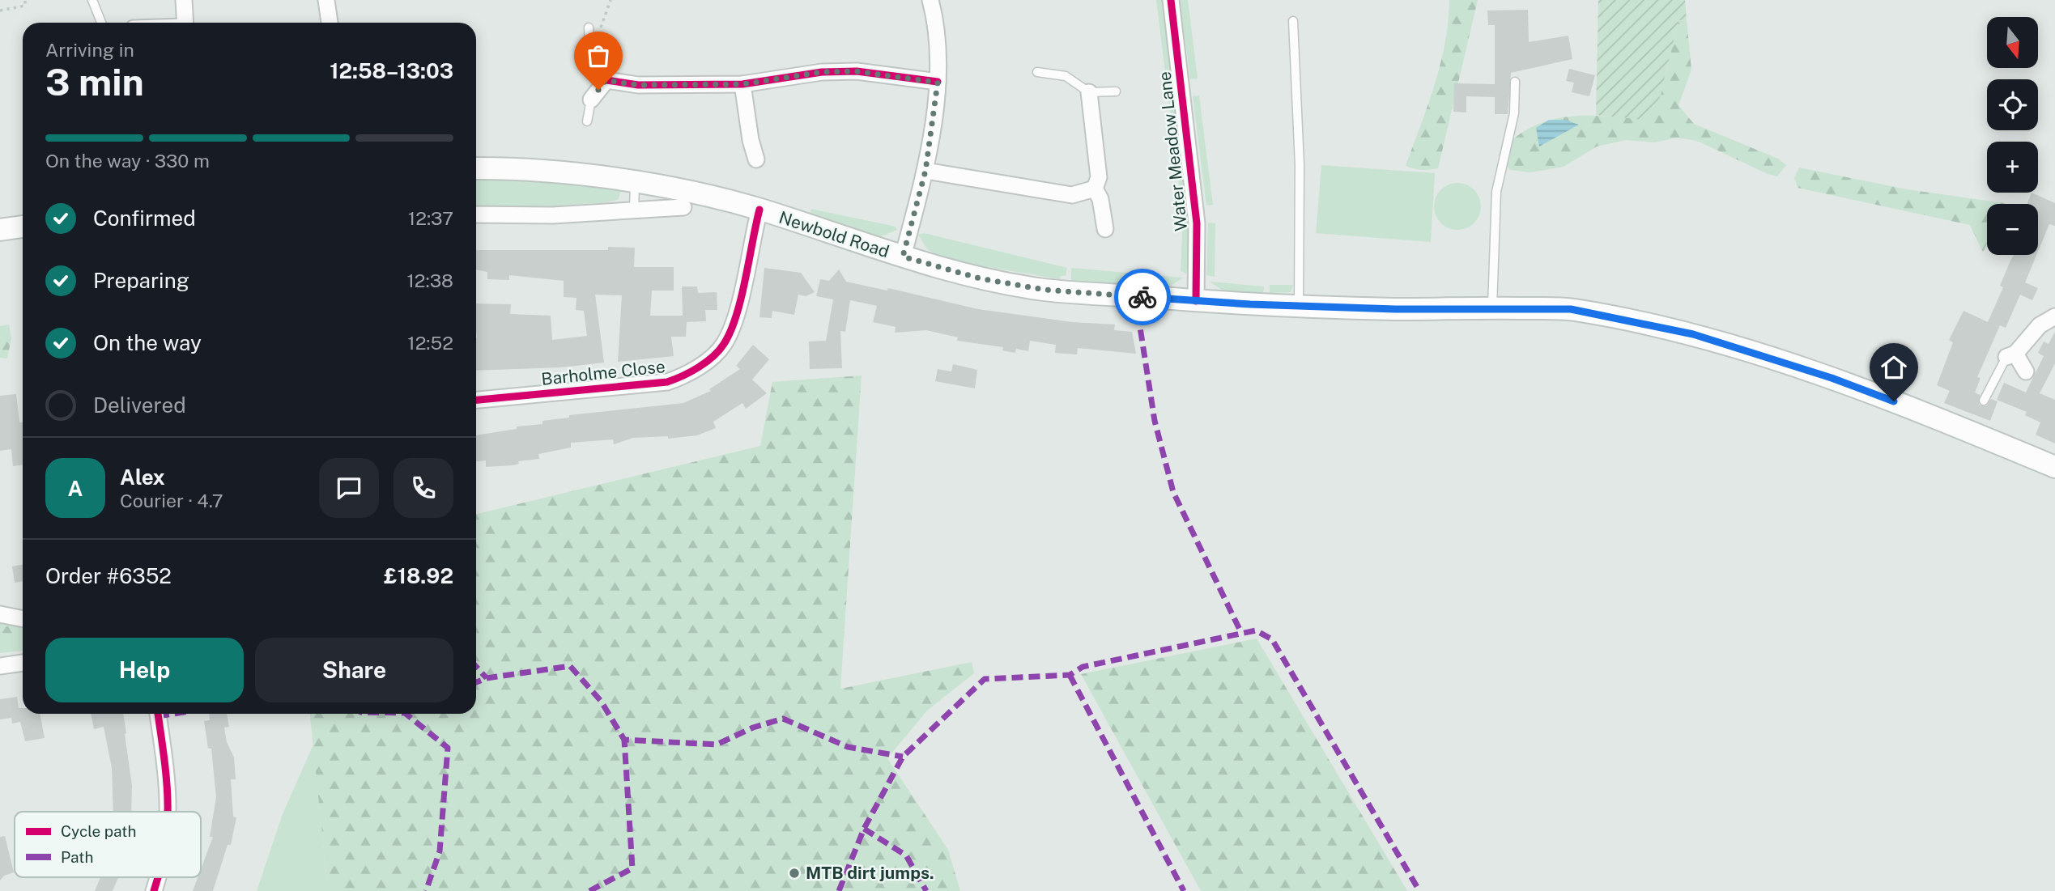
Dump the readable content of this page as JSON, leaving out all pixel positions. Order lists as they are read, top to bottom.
{
  "streets": {
    "main road": ["Newbold Road"],
    "street": ["Water Meadow Lane", "Barholme Close"]
  },
  "crossings": [
    ["Water Meadow Lane", "Newbold Road"],
    ["Newbold Road", "Barholme Close"]
  ],
  "places": ["MTB dirt jumps."],
  "legend": ["Cycle path", "Path"],
  "north": "bottom",
  "page": {
    "map_buttons": ["+", "−"],
    "heading": ["3 min", "Arriving in", "12:58–13:03"],
    "panel": [
      "Alex",
      "Courier · 4.7",
      "Order #6352",
      "£18.92"
    ],
    "bar": "On the way · 330 m",
    "list": [
      ["Confirmed", "12:37"],
      ["Preparing", "12:38"],
      ["On the way", "12:52"],
      "Delivered"
    ],
    "round": "A",
    "buttons": ["Help", "Share"]
  }
}
